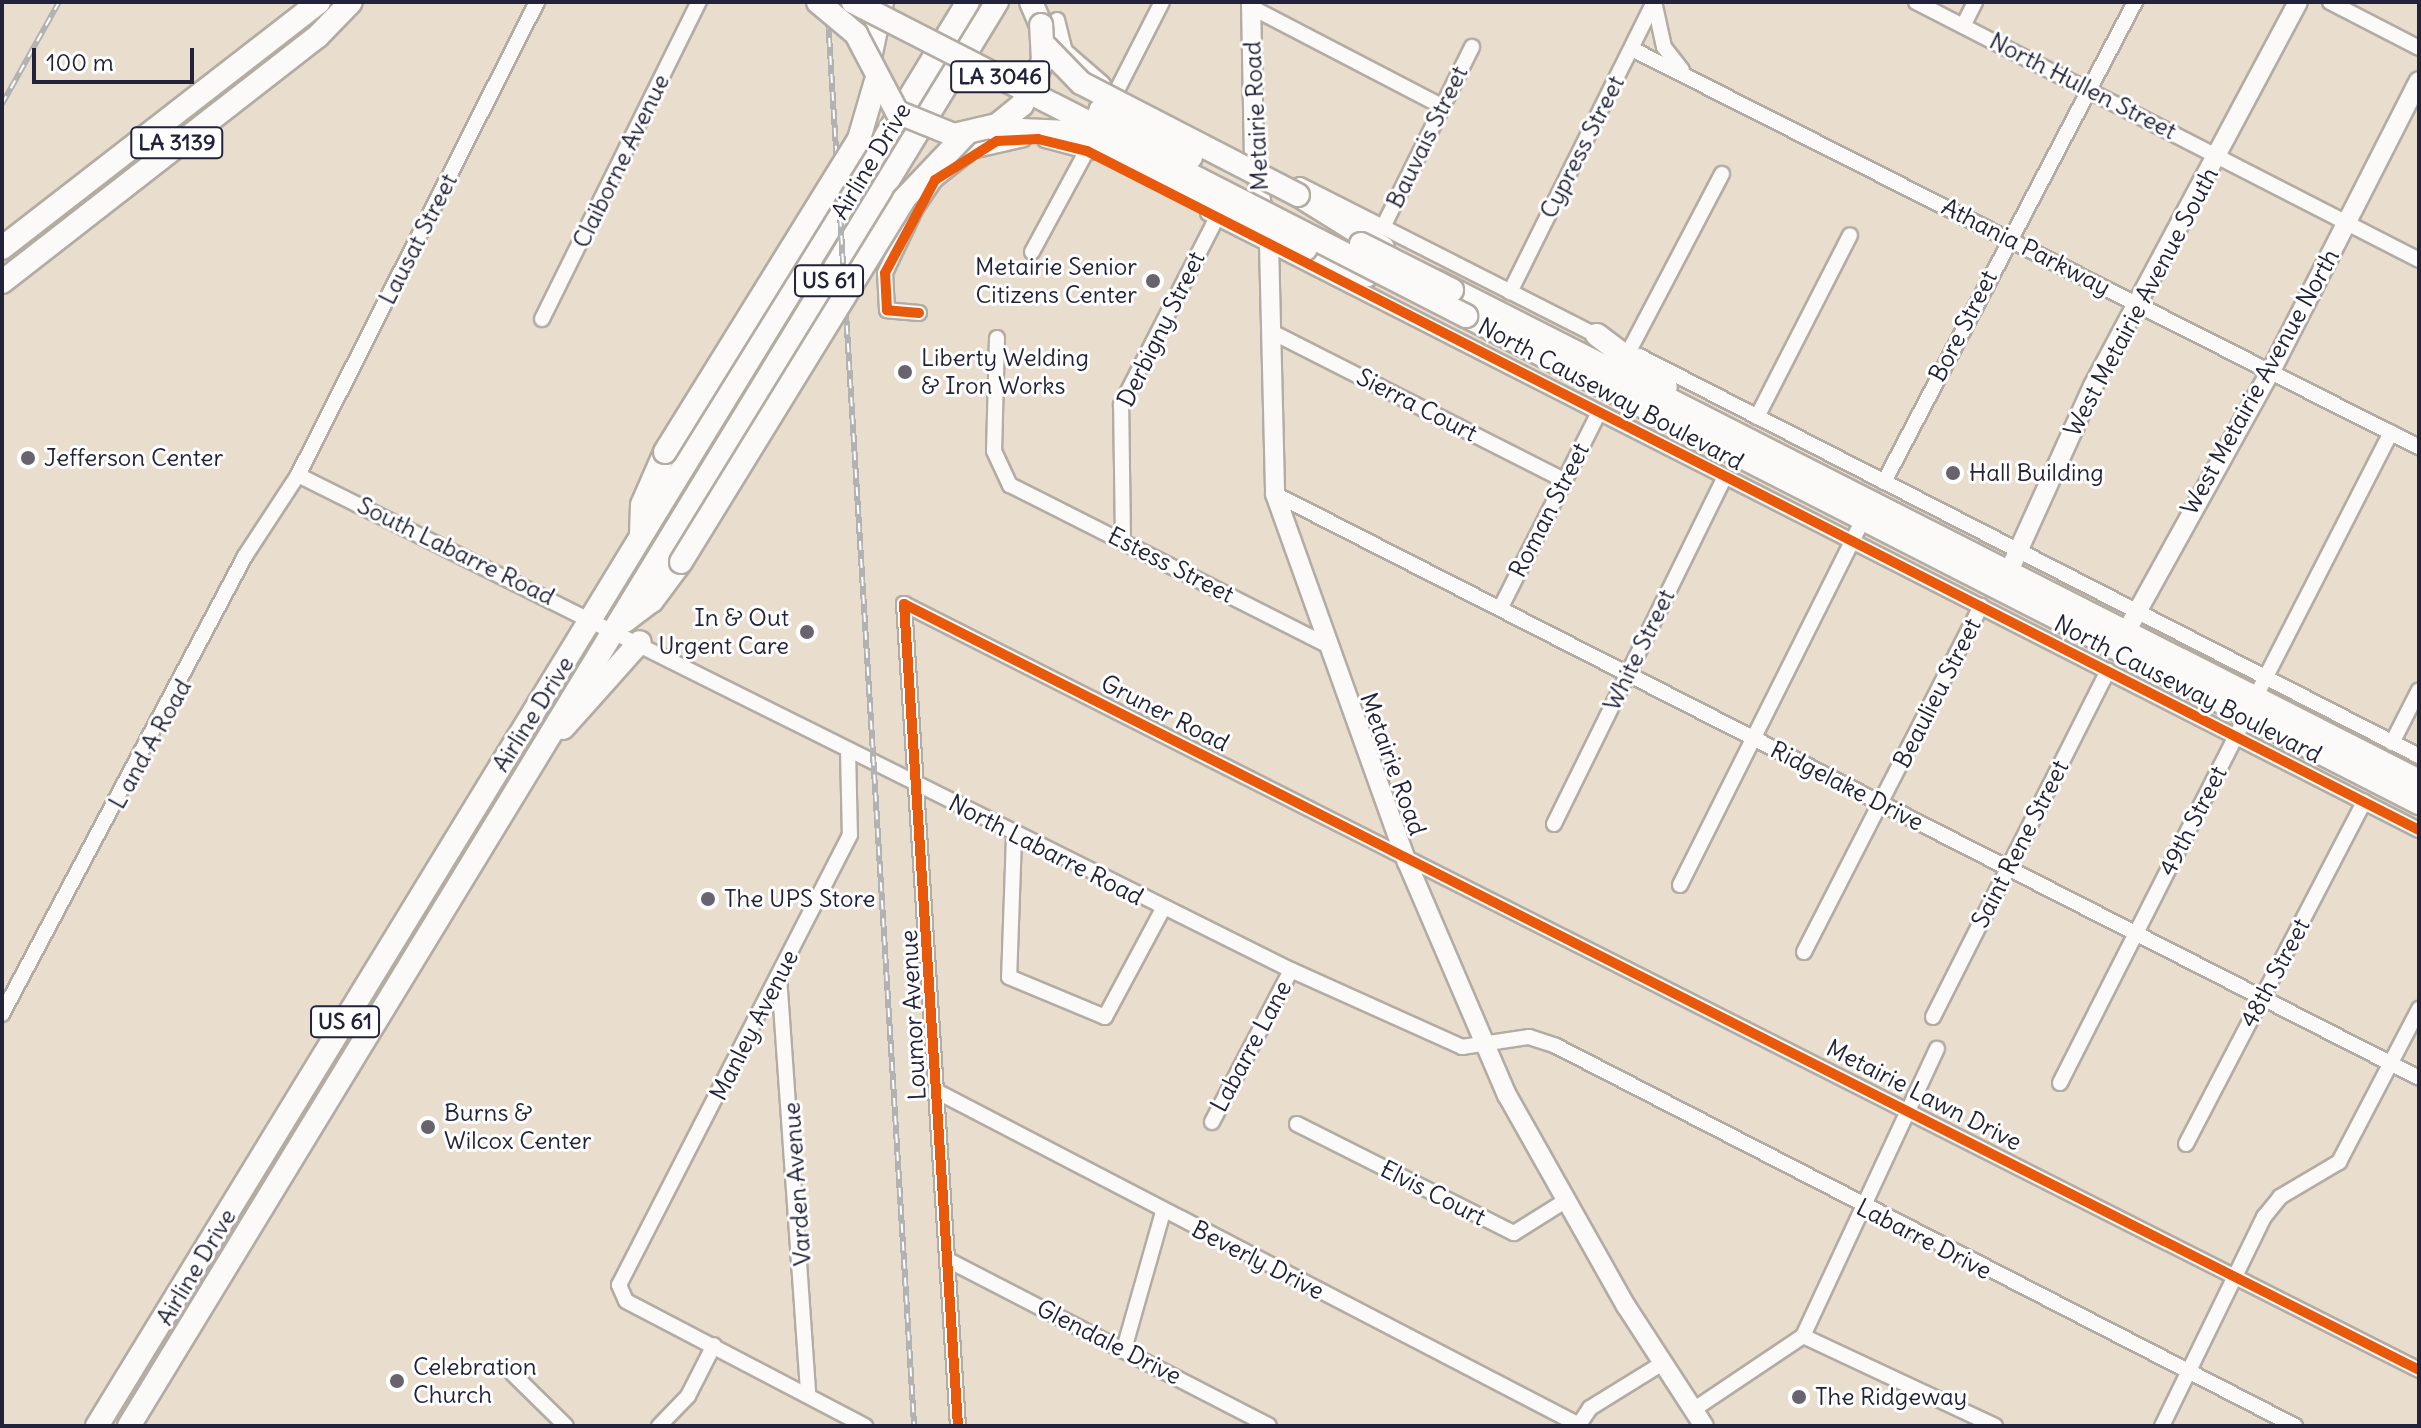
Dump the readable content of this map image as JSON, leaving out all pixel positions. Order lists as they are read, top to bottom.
{
  "streets": {
    "highway": [
      "LA 3046",
      "LA 3139",
      "Airline Drive",
      "US 61",
      "North Causeway Boulevard"
    ],
    "main road": ["Metairie Road", "West Metairie Avenue South", "West Metairie Avenue North"],
    "street": [
      "North Hullen Street",
      "Bauvais Street",
      "Cypress Street",
      "Claiborne Avenue",
      "Lausat Street",
      "Athania Parkway",
      "Bore Street",
      "Derbigny Street",
      "Sierra Court",
      "Roman Street",
      "South Labarre Road",
      "Estess Street",
      "White Street",
      "Beaulieu Street",
      "Gruner Road",
      "L and A Road",
      "Ridgelake Drive",
      "49th Street",
      "Saint Rene Street",
      "North Labarre Road",
      "48th Street",
      "Loumor Avenue",
      "Manley Avenue",
      "Labarre Lane",
      "Metairie Lawn Drive",
      "Varden Avenue",
      "Elvis Court",
      "Labarre Drive",
      "Beverly Drive",
      "Glendale Drive"
    ]
  },
  "crossings": [
    ["North Hullen Street", "West Metairie Avenue South"],
    ["North Hullen Street", "Bore Street"],
    ["North Hullen Street", "West Metairie Avenue North"],
    ["Metairie Road", "North Causeway Boulevard"],
    ["Metairie Road", "Sierra Court"],
    ["Metairie Road", "Estess Street"],
    ["Metairie Road", "Gruner Road"],
    ["Metairie Road", "Ridgelake Drive"],
    ["Metairie Road", "North Labarre Road"],
    ["Metairie Road", "Metairie Lawn Drive"],
    ["Metairie Road", "Elvis Court"],
    ["Metairie Road", "Labarre Drive"],
    ["Bauvais Street", "North Causeway Boulevard"],
    ["Cypress Street", "Athania Parkway"],
    ["Cypress Street", "North Causeway Boulevard"],
    ["Airline Drive", "South Labarre Road"],
    ["Airline Drive", "North Labarre Road"],
    ["Lausat Street", "South Labarre Road"],
    ["Lausat Street", "L and A Road"],
    ["Athania Parkway", "West Metairie Avenue South"],
    ["Athania Parkway", "Bore Street"],
    ["Athania Parkway", "West Metairie Avenue North"],
    ["Athania Parkway", "49th Street"],
    ["West Metairie Avenue South", "North Causeway Boulevard"],
    ["Bore Street", "North Causeway Boulevard"],
    ["Derbigny Street", "North Causeway Boulevard"],
    ["Derbigny Street", "Estess Street"],
    ["West Metairie Avenue North", "North Causeway Boulevard"],
    ["North Causeway Boulevard", "Roman Street"],
    ["North Causeway Boulevard", "White Street"],
    ["North Causeway Boulevard", "Beaulieu Street"],
    ["North Causeway Boulevard", "49th Street"],
    ["North Causeway Boulevard", "Saint Rene Street"],
    ["North Causeway Boulevard", "48th Street"],
    ["Sierra Court", "Roman Street"],
    ["Roman Street", "Ridgelake Drive"],
    ["South Labarre Road", "L and A Road"],
    ["South Labarre Road", "North Labarre Road"],
    ["White Street", "Ridgelake Drive"],
    ["Beaulieu Street", "Ridgelake Drive"],
    ["Gruner Road", "Loumor Avenue"],
    ["Gruner Road", "Metairie Lawn Drive"],
    ["Ridgelake Drive", "49th Street"],
    ["Ridgelake Drive", "Saint Rene Street"],
    ["Ridgelake Drive", "48th Street"],
    ["North Labarre Road", "Loumor Avenue"],
    ["North Labarre Road", "Manley Avenue"],
    ["North Labarre Road", "Labarre Lane"],
    ["North Labarre Road", "Labarre Drive"],
    ["Loumor Avenue", "Beverly Drive"],
    ["Loumor Avenue", "Glendale Drive"],
    ["Manley Avenue", "Varden Avenue"]
  ],
  "places": [
    "Metairie Senior Citizens Center",
    "Liberty Welding & Iron Works",
    "Jefferson Center",
    "Hall Building",
    "In & Out Urgent Care",
    "The UPS Store",
    "Burns & Wilcox Center",
    "Celebration Church",
    "The Ridgeway"
  ],
  "scale_bar": "100 m"
}
